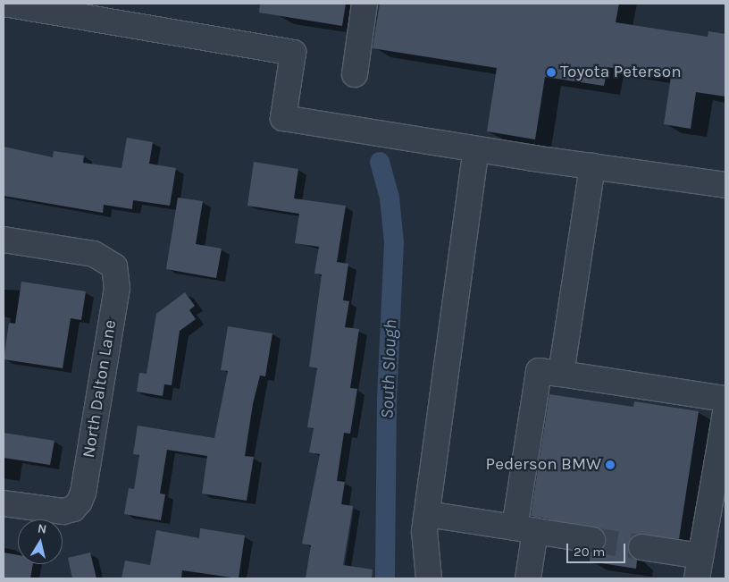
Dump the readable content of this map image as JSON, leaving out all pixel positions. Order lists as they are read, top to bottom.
{
  "streets": {
    "street": ["North Dalton Lane"]
  },
  "water": ["South Slough"],
  "places": ["Toyota Peterson", "Pederson BMW"],
  "scale_bar": "20 m",
  "north": "top"
}
